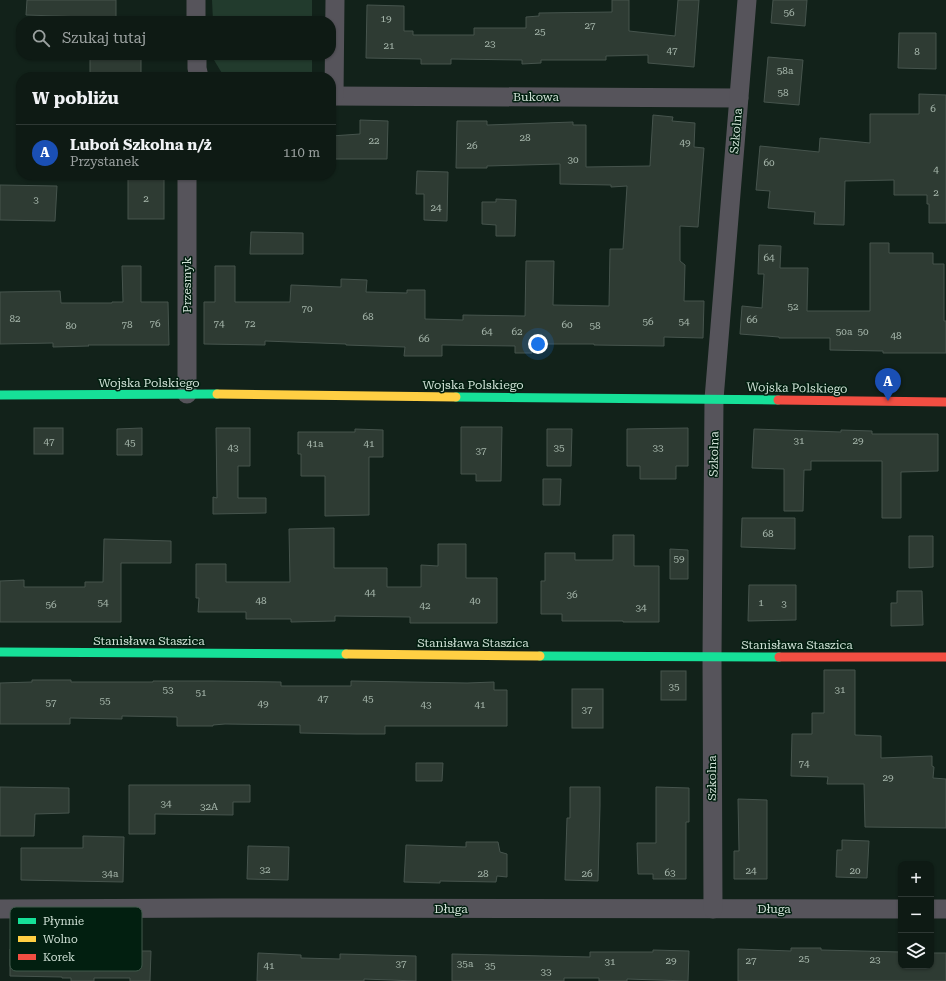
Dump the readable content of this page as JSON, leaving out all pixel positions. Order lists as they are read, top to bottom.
{
  "streets": {
    "street": [
      "Bukowa",
      "Szkolna",
      "Przesmyk",
      "Wojska Polskiego",
      "Stanisława Staszica",
      "Długa"
    ]
  },
  "crossings": [
    ["Bukowa", "Szkolna"],
    ["Szkolna", "Wojska Polskiego"],
    ["Szkolna", "Stanisława Staszica"],
    ["Szkolna", "Długa"],
    ["Przesmyk", "Wojska Polskiego"]
  ],
  "house_numbers": [
    "56",
    "19",
    "27",
    "25",
    "23",
    "21",
    "47",
    "8",
    "58a",
    "58",
    "6",
    "28",
    "22",
    "49",
    "26",
    "30",
    "60",
    "4",
    "2",
    "2",
    "3",
    "24",
    "64",
    "52",
    "70",
    "68",
    "82",
    "66",
    "56",
    "54",
    "76",
    "74",
    "72",
    "78",
    "60",
    "80",
    "58",
    "64",
    "62",
    "50a",
    "50",
    "48",
    "66",
    "31",
    "29",
    "47",
    "45",
    "41a",
    "41",
    "43",
    "35",
    "33",
    "37",
    "68",
    "59",
    "44",
    "36",
    "48",
    "40",
    "54",
    "1",
    "3",
    "56",
    "42",
    "34",
    "35",
    "53",
    "31",
    "51",
    "47",
    "45",
    "55",
    "57",
    "49",
    "43",
    "41",
    "37",
    "74",
    "29",
    "34",
    "32A",
    "32",
    "24",
    "20",
    "63",
    "34a",
    "28",
    "26",
    "25",
    "23",
    "29",
    "27",
    "31",
    "37",
    "35a",
    "41",
    "35",
    "33"
  ],
  "legend": ["Płynnie", "Wolno", "Korek"],
  "page": {
    "search": "Szukaj tutaj",
    "heading": "W pobliżu",
    "list": [
      {
        "mark": "A",
        "name": "Luboń Szkolna n/ż",
        "note": "Przystanek",
        "value": "110 m"
      }
    ],
    "pins": "A",
    "map_buttons": ["+", "−"]
  }
}
